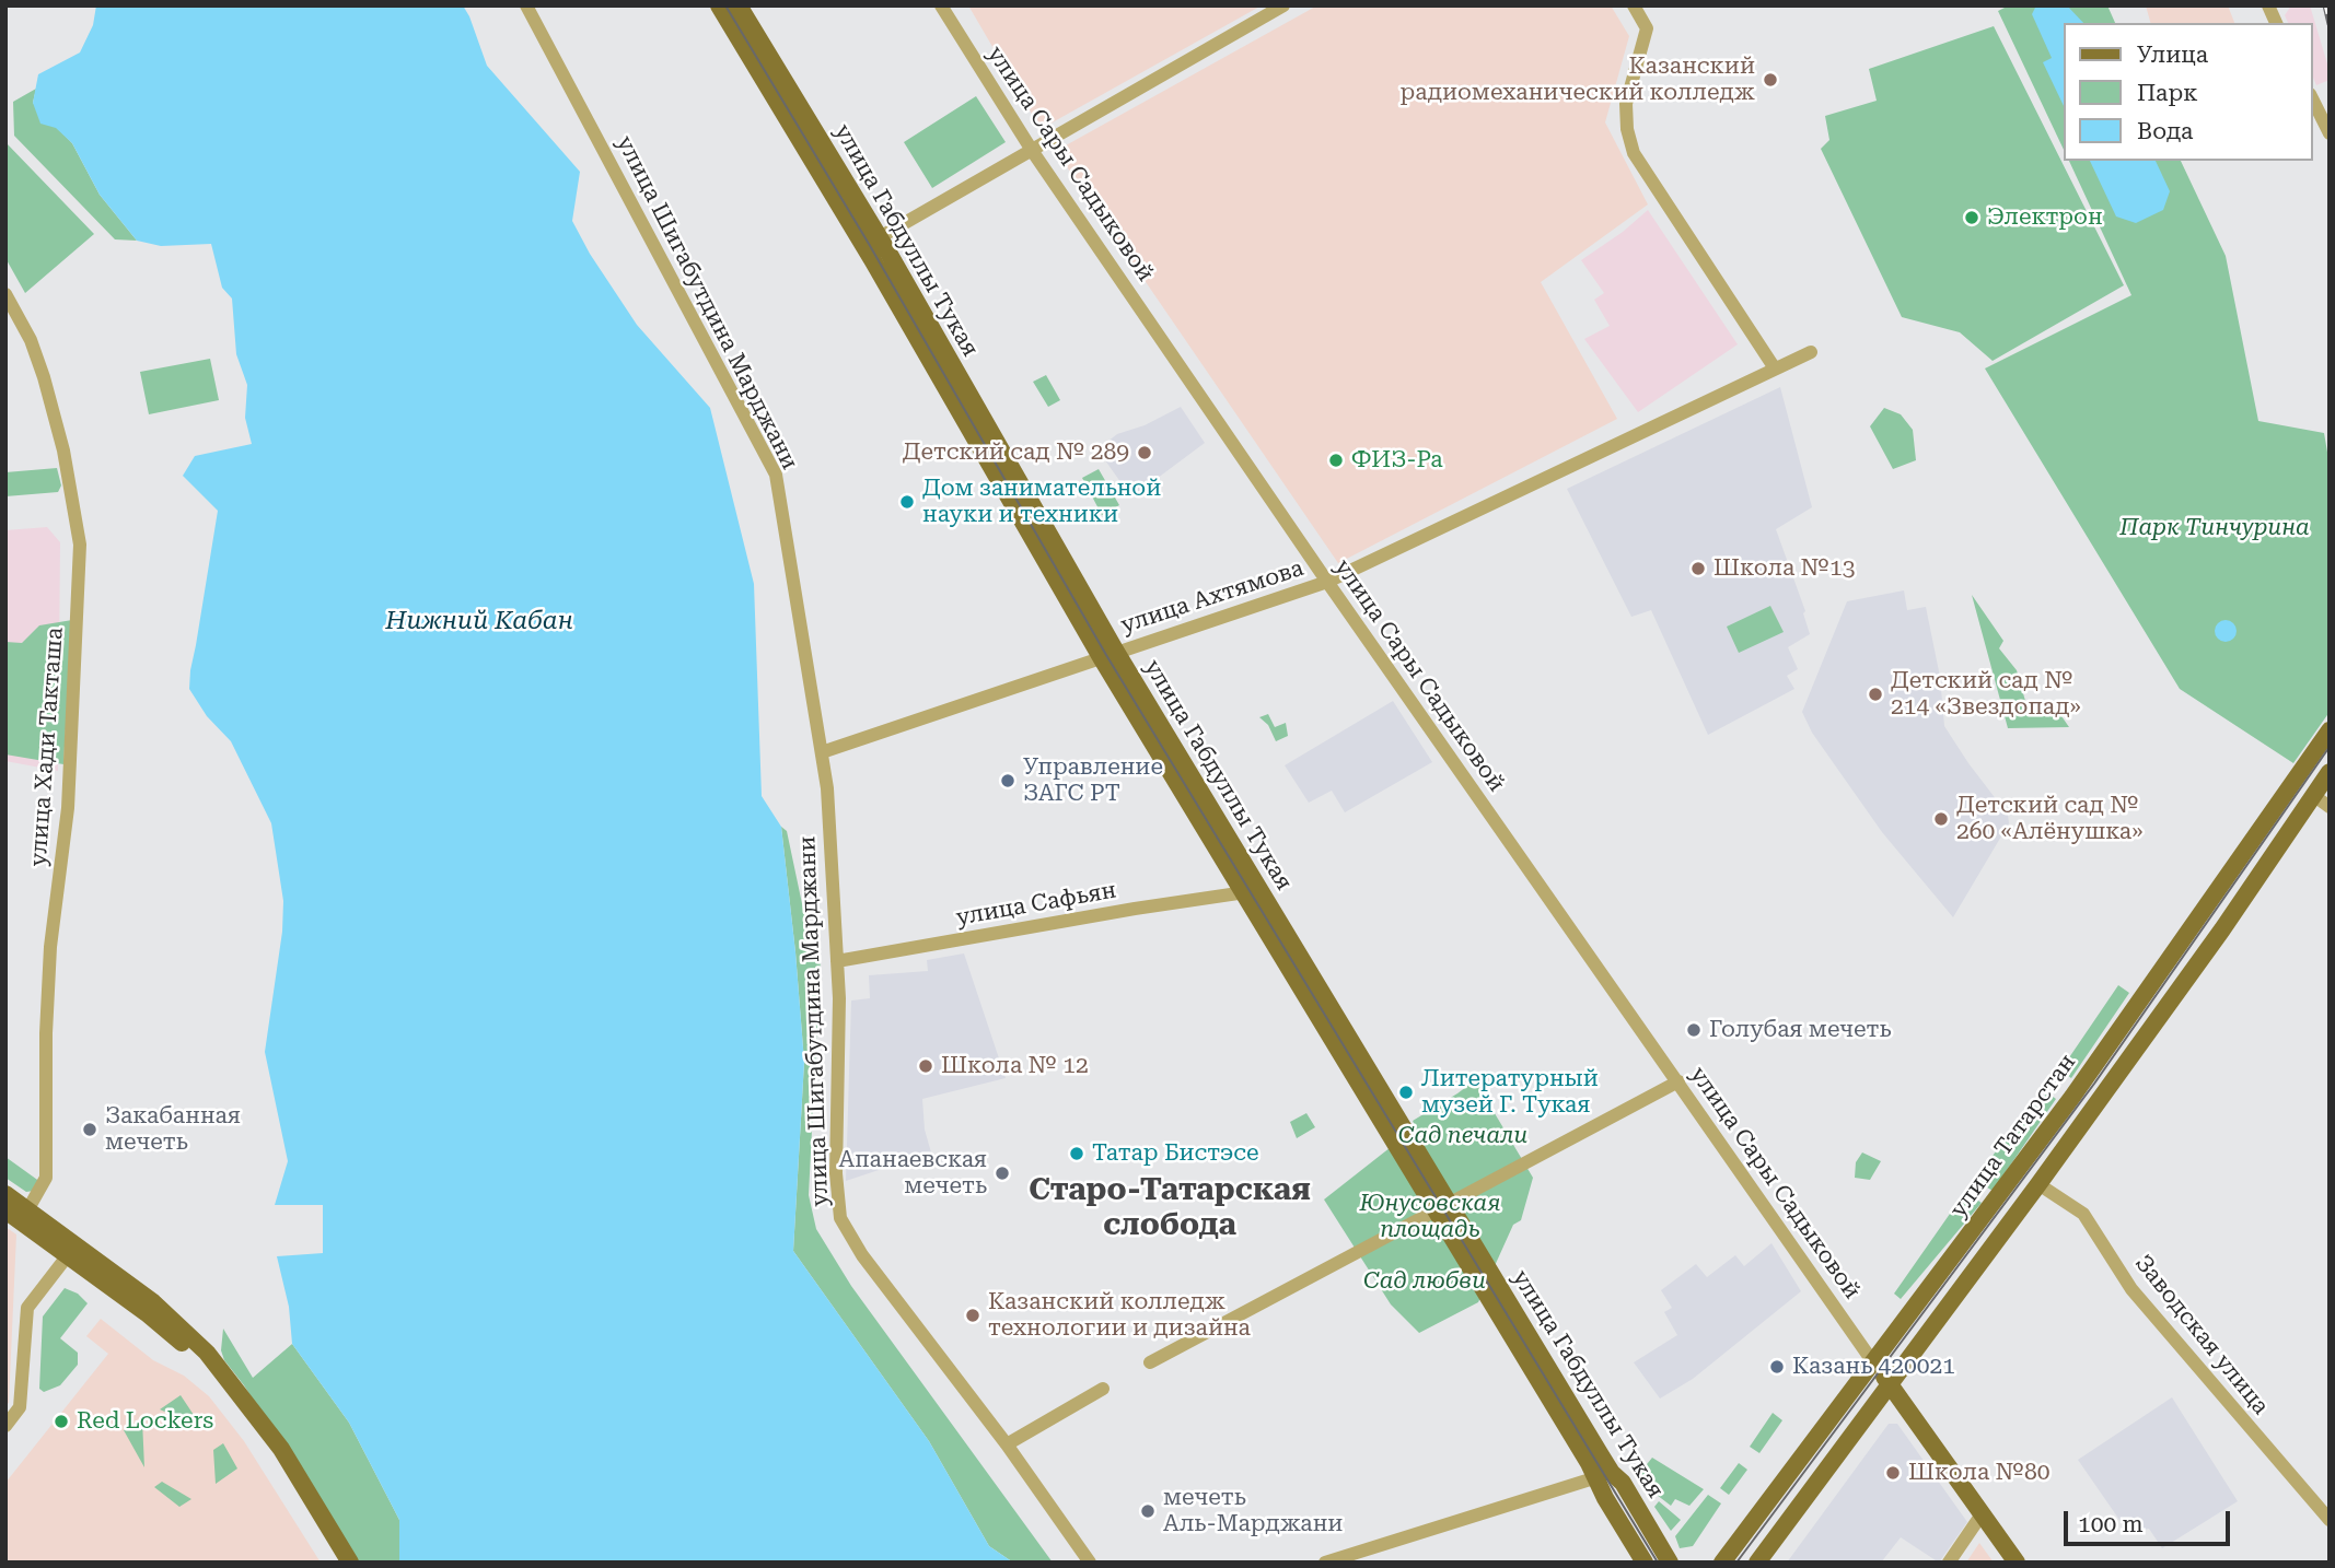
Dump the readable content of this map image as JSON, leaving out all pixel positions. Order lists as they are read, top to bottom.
{
  "streets": {
    "main road": ["улица Габдуллы Тукая", "улица Татарстан"],
    "street": [
      "улица Сары Садыковой",
      "улица Шигабутдина Марджани",
      "улица Ахтямова",
      "улица Хади Такташа",
      "улица Сафьян",
      "Заводская улица"
    ]
  },
  "crossings": [
    ["улица Сары Садыковой", "улица Ахтямова"],
    ["улица Сары Садыковой", "улица Татарстан"],
    ["улица Габдуллы Тукая", "улица Ахтямова"],
    ["улица Габдуллы Тукая", "улица Сафьян"],
    ["улица Шигабутдина Марджани", "улица Ахтямова"],
    ["улица Шигабутдина Марджани", "улица Сафьян"],
    ["улица Татарстан", "Заводская улица"]
  ],
  "districts": ["Старо-Татарская слобода"],
  "water": ["Нижний Кабан"],
  "parks": [
    "Парк Тинчурина",
    "Сад печали",
    "Юнусовская площадь",
    "Сад любви"
  ],
  "places": [
    "Казанский радиомеханический колледж",
    "Электрон",
    "Детский сад № 289",
    "ФИЗ-Ра",
    "Дом занимательной науки и техники",
    "Школа №13",
    "Детский сад № 214 «Звездопад»",
    "Управление ЗАГС РТ",
    "Детский сад № 260 «Алёнушка»",
    "Голубая мечеть",
    "Школа № 12",
    "Литературный музей Г. Тукая",
    "Закабанная мечеть",
    "Татар Бистэсе",
    "Апанаевская мечеть",
    "Казанский колледж технологии и дизайна",
    "Казань 420021",
    "Red Lockers",
    "Школа №80",
    "мечеть Аль-Марджани"
  ],
  "legend": ["Улица", "Парк", "Вода"],
  "scale_bar": "100 m"
}
